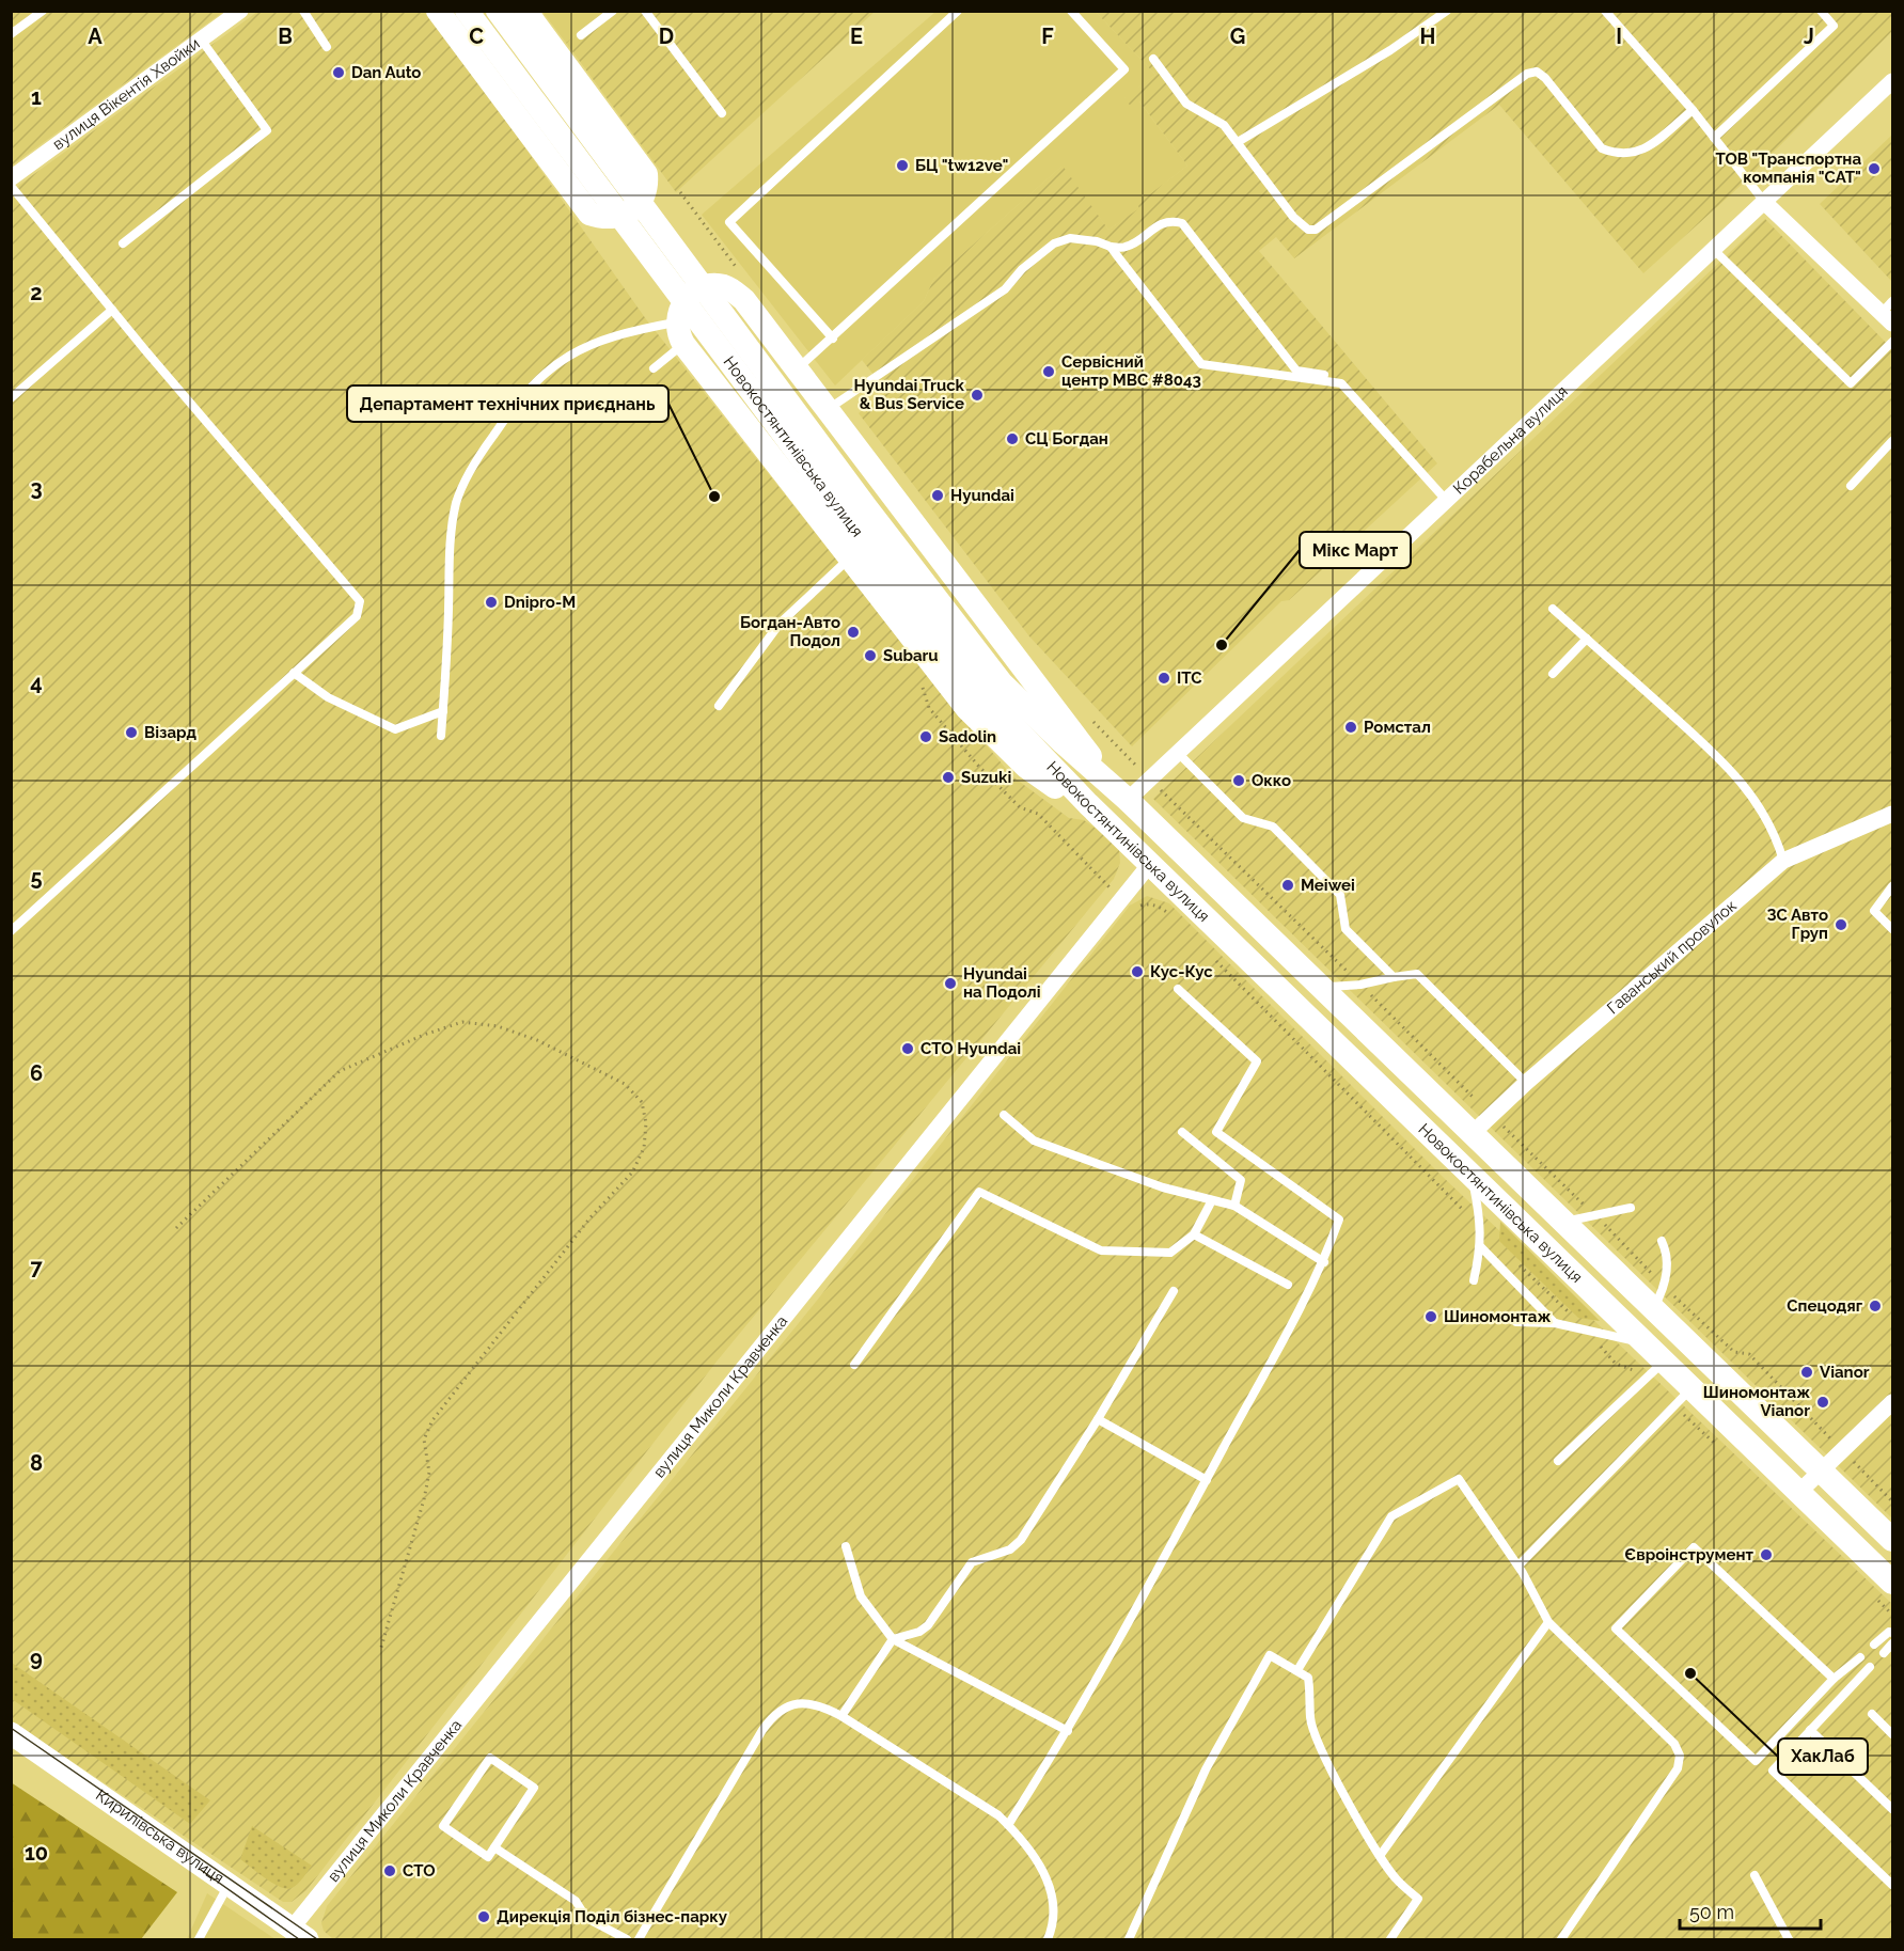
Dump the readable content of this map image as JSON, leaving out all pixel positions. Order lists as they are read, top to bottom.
{
  "streets": {
    "main road": ["Новокостянтинівська вулиця", "Кирилівська вулиця"],
    "street": [
      "вулиця Вікентія Хвойки",
      "Корабельна вулиця",
      "Гаванський провулок",
      "вулиця Миколи Кравченка"
    ]
  },
  "crossings": [
    ["Корабельна вулиця", "Новокостянтинівська вулиця"],
    ["Новокостянтинівська вулиця", "Гаванський провулок"],
    ["Новокостянтинівська вулиця", "вулиця Миколи Кравченка"],
    ["вулиця Миколи Кравченка", "Кирилівська вулиця"]
  ],
  "places": [
    "Dan Auto",
    "БЦ \"tw12ve\"",
    "ТОВ \"Транспортна компанія \"САТ\"",
    "Сервісний центр МВС #8043",
    "Hyundai Truck & Bus Service",
    "СЦ Богдан",
    "Hyundai",
    "Департамент технічних приєднань",
    "Dnipro-M",
    "Богдан-Авто Подол",
    "Мікс Март",
    "Subaru",
    "ITC",
    "Ромстал",
    "Візард",
    "Sadolin",
    "Suzuki",
    "Окко",
    "Meiwei",
    "ЗС Авто Груп",
    "Кус-Кус",
    "Hyundai на Подолі",
    "СТО Hyundai",
    "Спецодяг",
    "Шиномонтаж",
    "Vianor",
    "Шиномонтаж Vianor",
    "Євроiнструмент",
    "ХакЛаб",
    "СТО",
    "Дирекція Поділ бізнес-парку"
  ],
  "scale_bar": "50 m",
  "grid": {
    "columns": [
      "A",
      "B",
      "C",
      "D",
      "E",
      "F",
      "G",
      "H",
      "I",
      "J"
    ],
    "rows": [
      "1",
      "2",
      "3",
      "4",
      "5",
      "6",
      "7",
      "8",
      "9",
      "10"
    ]
  }
}
